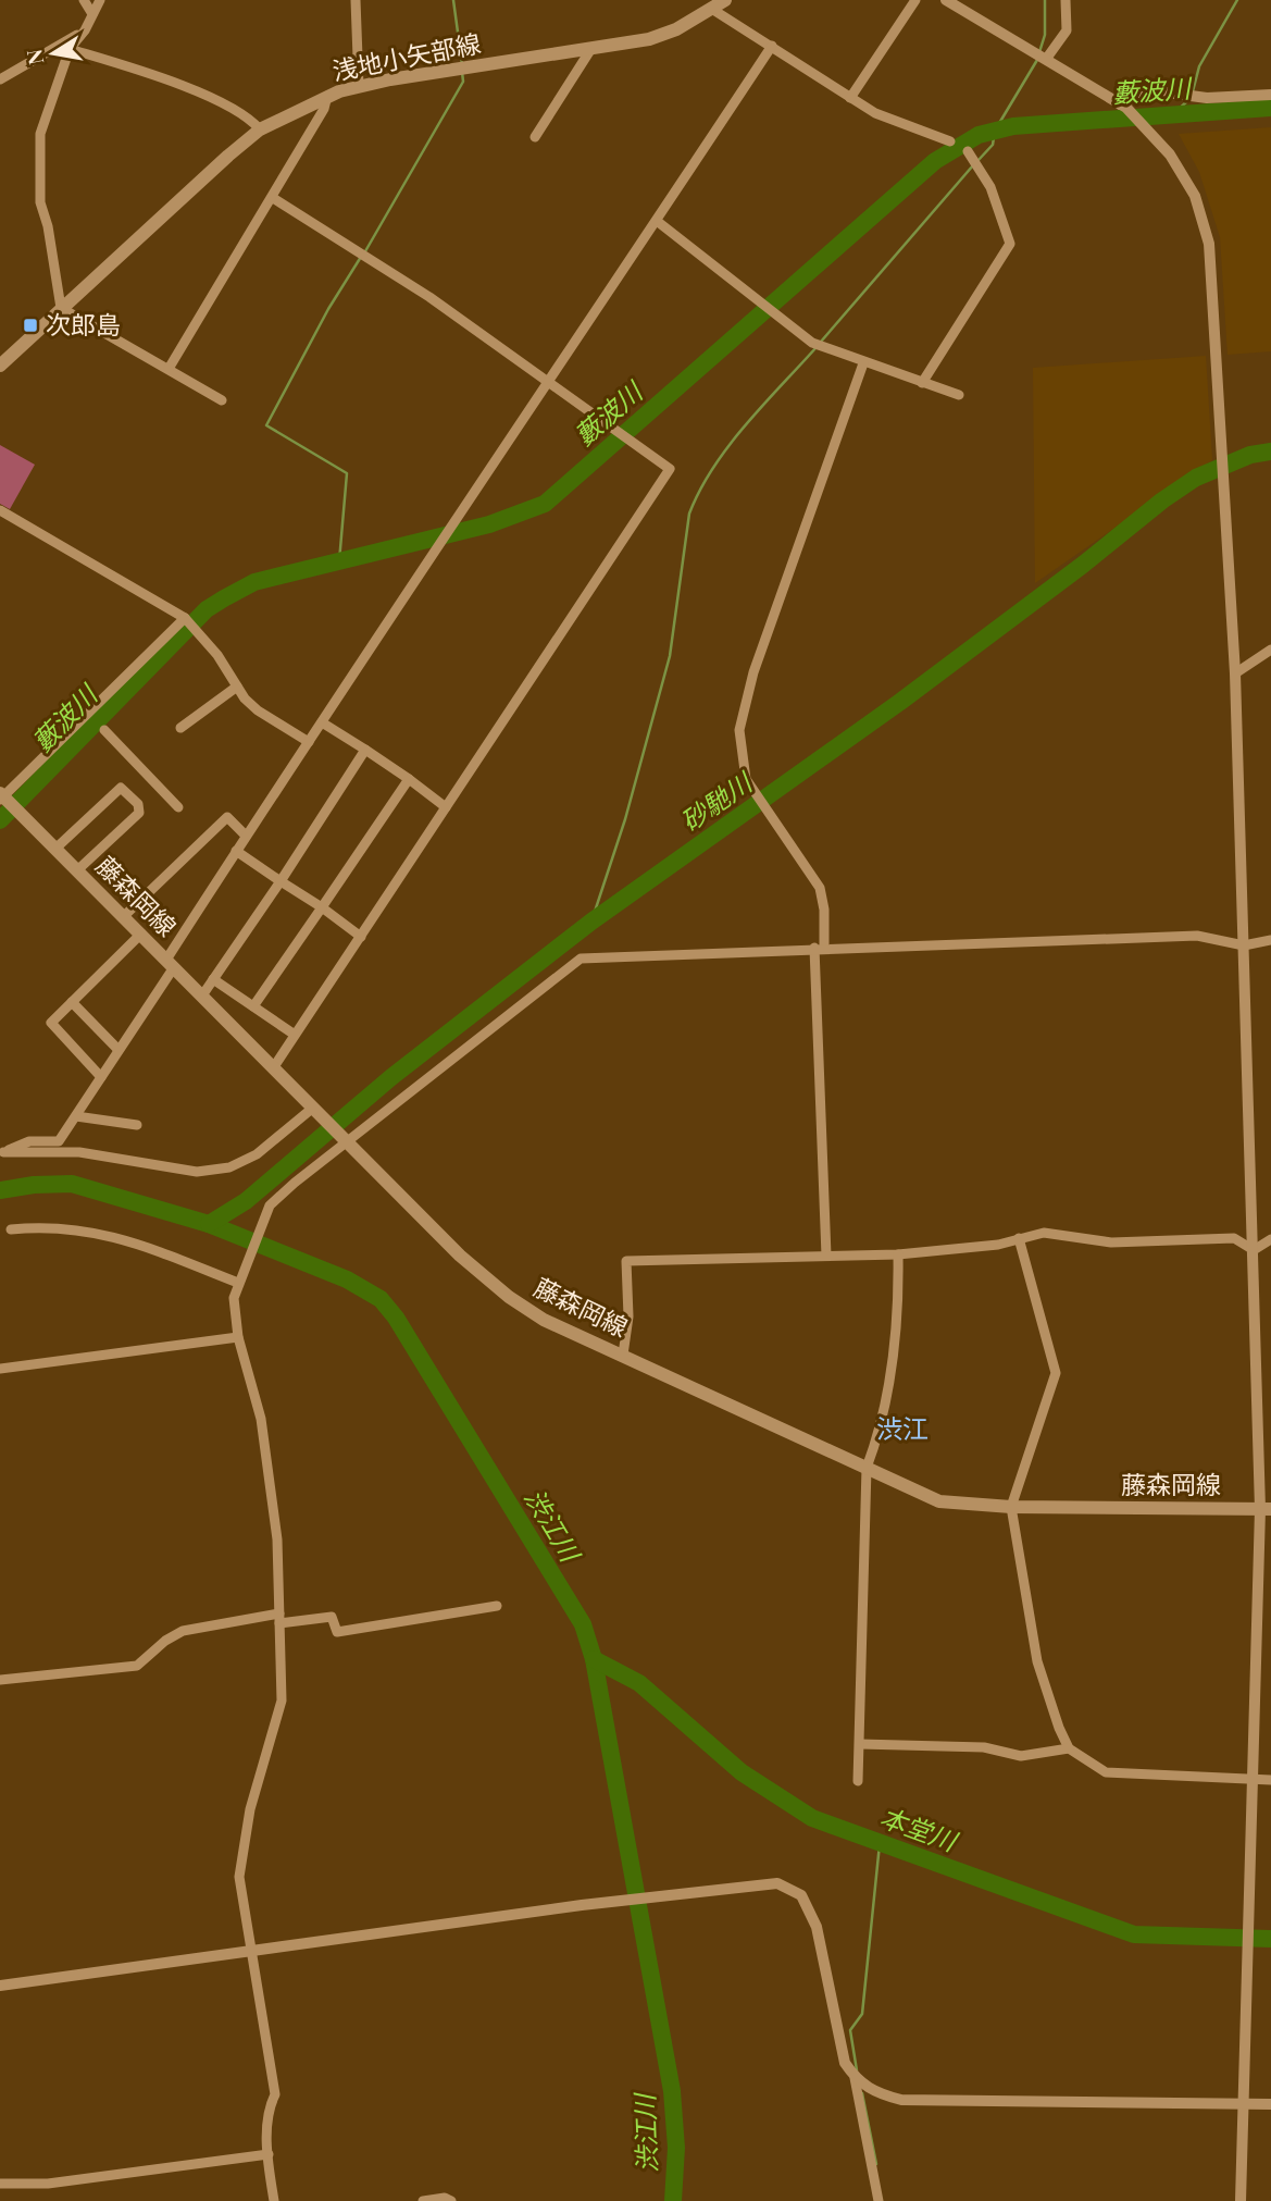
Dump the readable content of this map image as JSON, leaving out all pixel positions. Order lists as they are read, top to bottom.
{
  "streets": {
    "main road": ["浅地小矢部線", "藤森岡線"]
  },
  "districts": ["渋江"],
  "water": [
    "藪波川",
    "砂馳川",
    "渋江川",
    "本堂川"
  ],
  "places": {
    "transit": ["次郎島"]
  },
  "north": "left"
}
